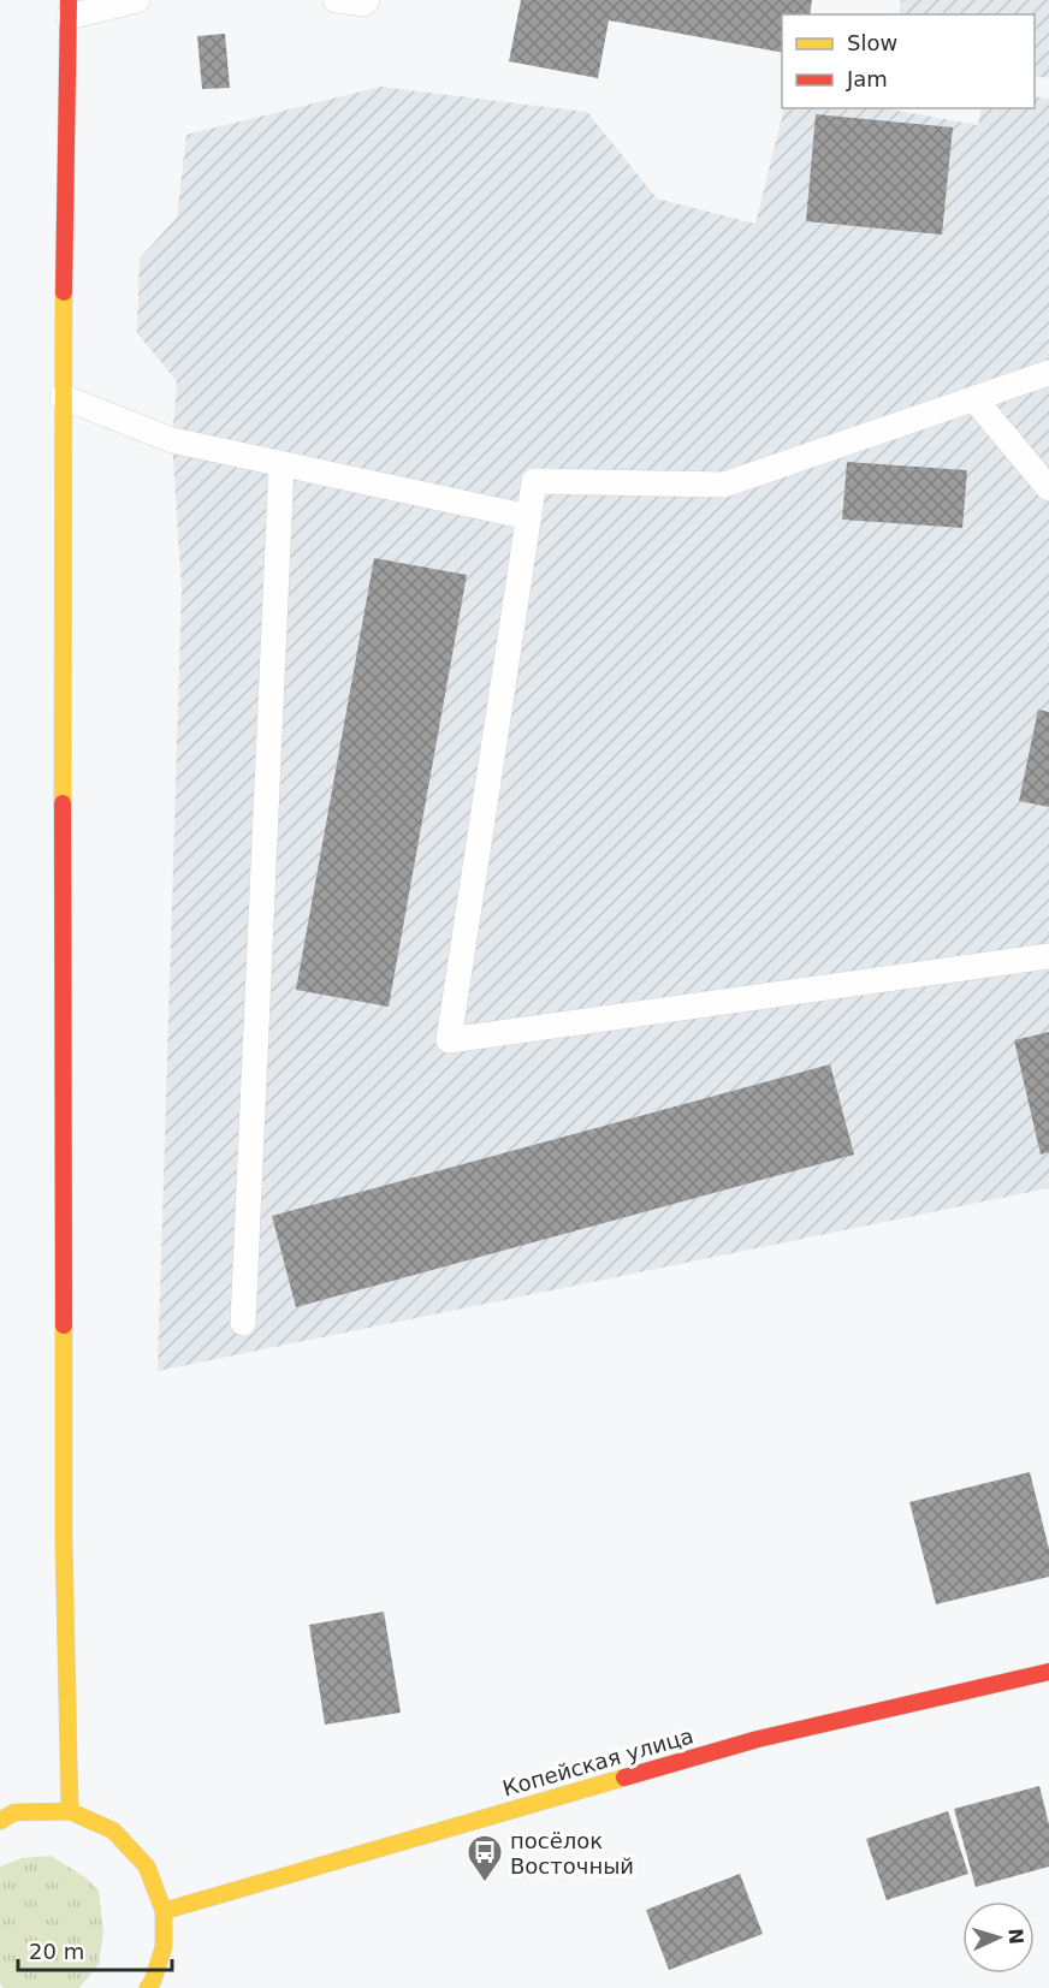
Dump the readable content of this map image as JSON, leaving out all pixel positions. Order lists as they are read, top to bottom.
{
  "streets": {
    "street": ["Копейская улица"]
  },
  "places": {
    "bus stop": ["посёлок Восточный"]
  },
  "legend": ["Slow", "Jam"],
  "scale_bar": "20 m",
  "north": "right"
}
